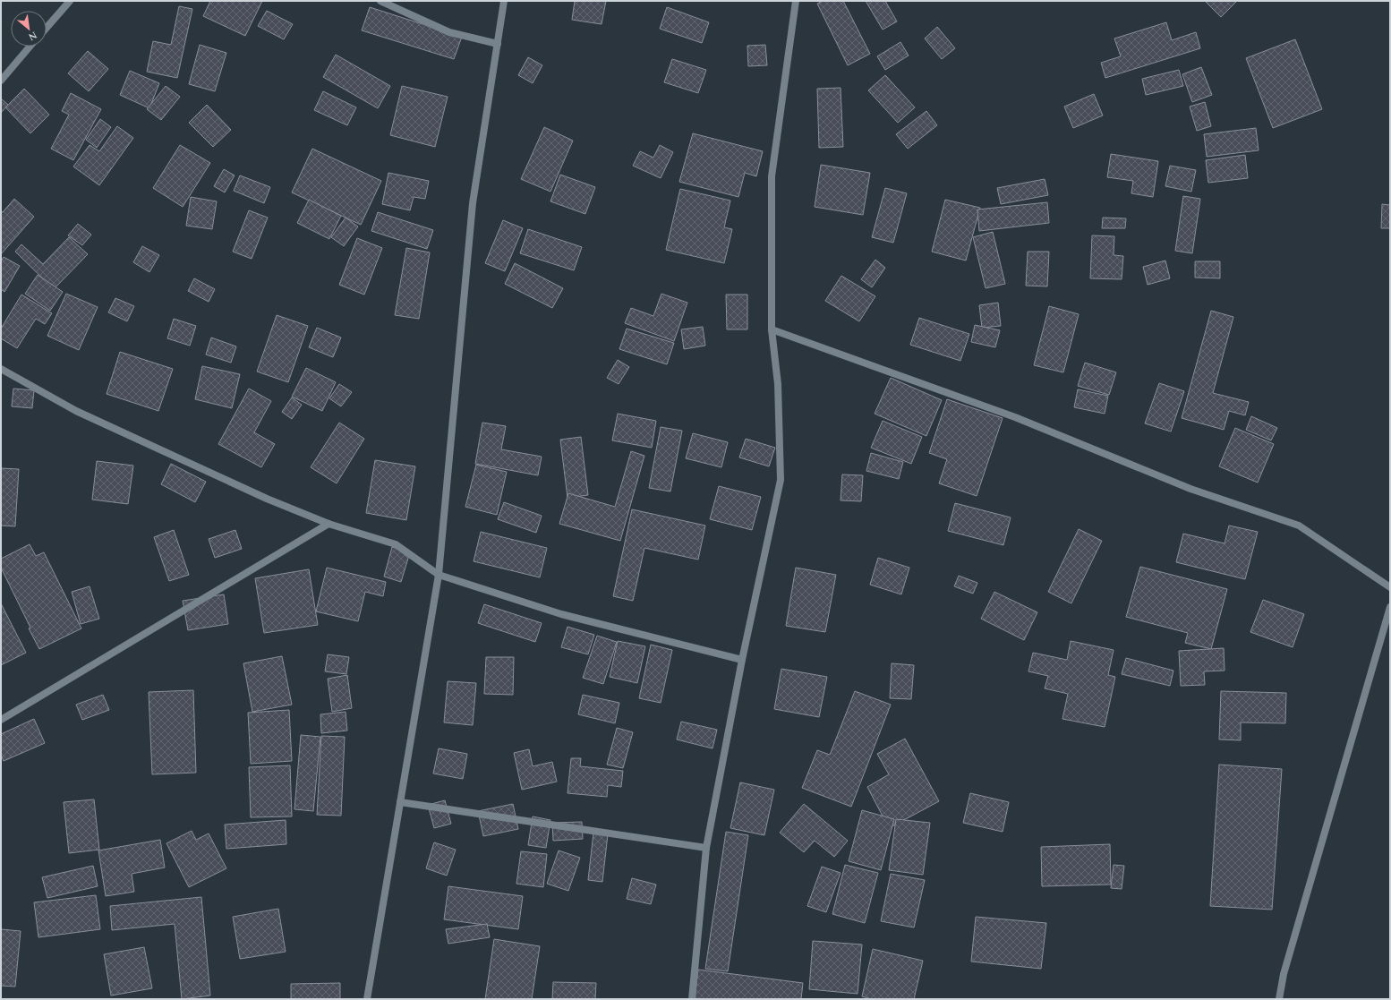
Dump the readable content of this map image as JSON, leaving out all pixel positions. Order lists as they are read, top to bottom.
{
  "north": "bottom right"
}
